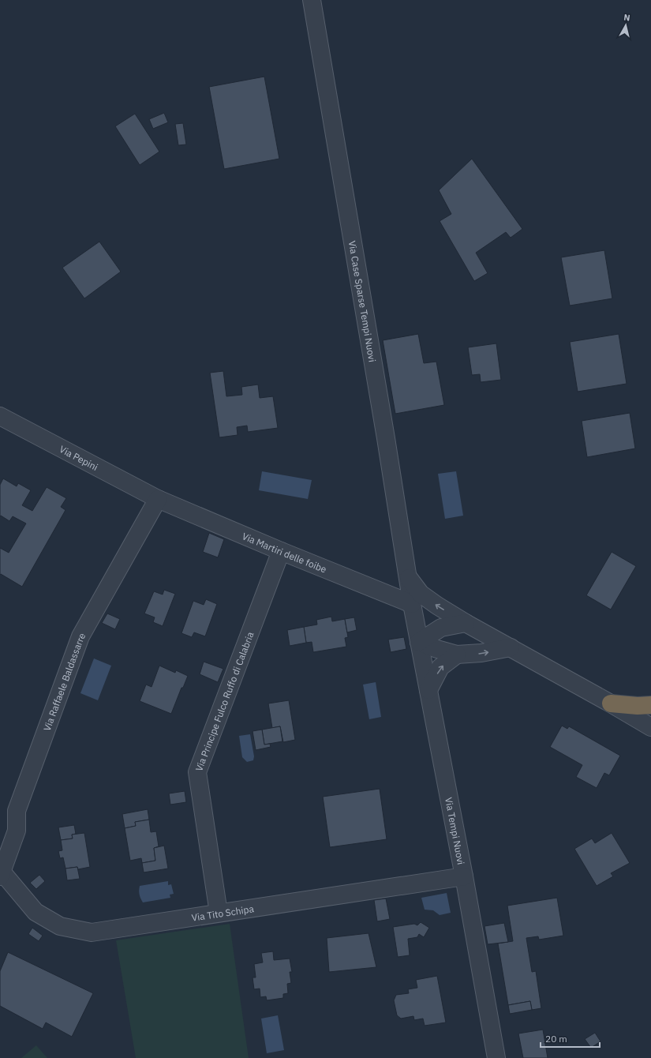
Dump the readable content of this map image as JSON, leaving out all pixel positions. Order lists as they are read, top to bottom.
{
  "streets": {
    "street": [
      "Via Case Sparse Tempi Nuovi",
      "Via Pepini",
      "Via Martiri delle foibe",
      "Via Raffaele Baldassarre",
      "Via Principe Fulco Ruffo di Calabria",
      "Via Tempi Nuovi",
      "Via Tito Schipa"
    ]
  },
  "crossings": [
    ["Via Case Sparse Tempi Nuovi", "Via Martiri delle foibe"],
    ["Via Case Sparse Tempi Nuovi", "Via Tempi Nuovi"],
    ["Via Pepini", "Via Martiri delle foibe"],
    ["Via Pepini", "Via Raffaele Baldassarre"],
    ["Via Martiri delle foibe", "Via Raffaele Baldassarre"],
    ["Via Martiri delle foibe", "Via Principe Fulco Ruffo di Calabria"],
    ["Via Martiri delle foibe", "Via Tempi Nuovi"],
    ["Via Raffaele Baldassarre", "Via Tito Schipa"],
    ["Via Principe Fulco Ruffo di Calabria", "Via Tito Schipa"],
    ["Via Tempi Nuovi", "Via Tito Schipa"]
  ],
  "scale_bar": "20 m",
  "north": "top"
}
